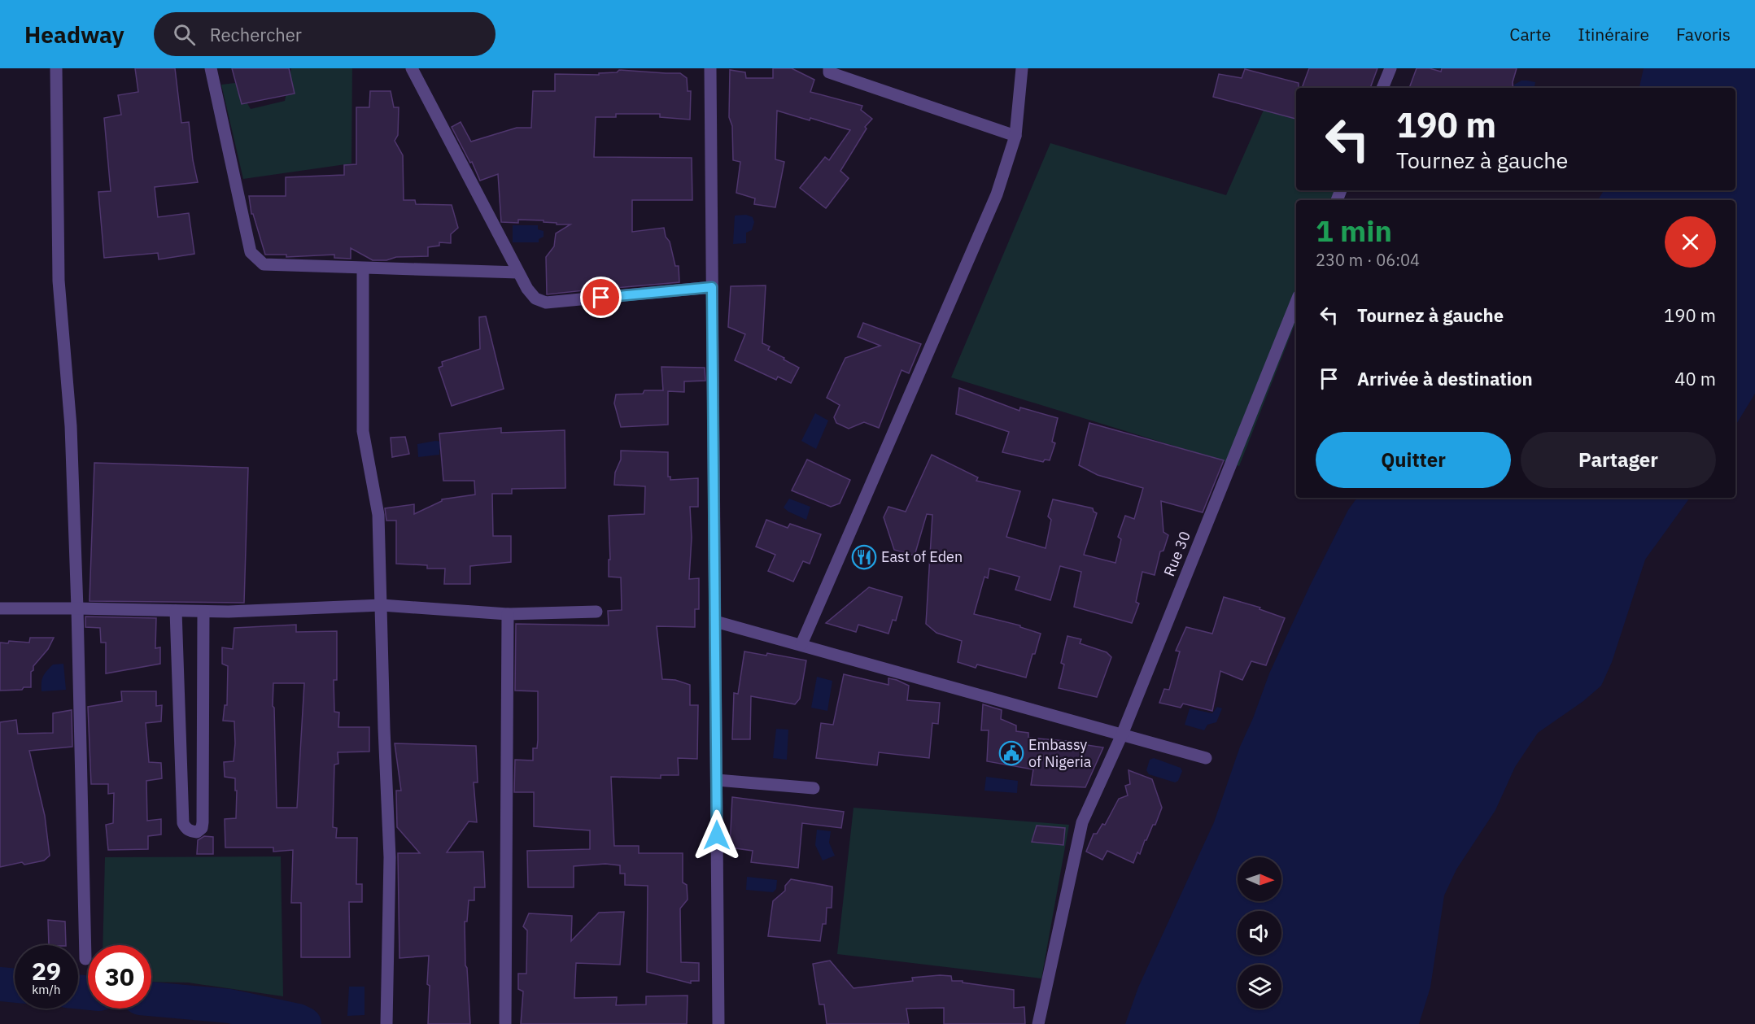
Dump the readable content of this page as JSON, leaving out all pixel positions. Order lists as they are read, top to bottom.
{
  "streets": {
    "street": ["Rue 30"]
  },
  "places": {
    "restaurant": ["East of Eden"],
    "public building": ["Embassy of Nigeria"]
  },
  "north": "right",
  "page": {
    "header": "Headway",
    "search": "Rechercher",
    "nav": ["Carte", "Itinéraire", "Favoris"],
    "turn": ["190 m", "Tournez à gauche"],
    "heading": ["1 min", "230 m · 06:04"],
    "list": [
      {
        "name": "Tournez à gauche",
        "value": "190 m"
      },
      {
        "name": "Arrivée à destination",
        "value": "40 m"
      }
    ],
    "buttons": ["Quitter", "Partager"],
    "speed": "29 km/h",
    "limit": "30"
  }
}
